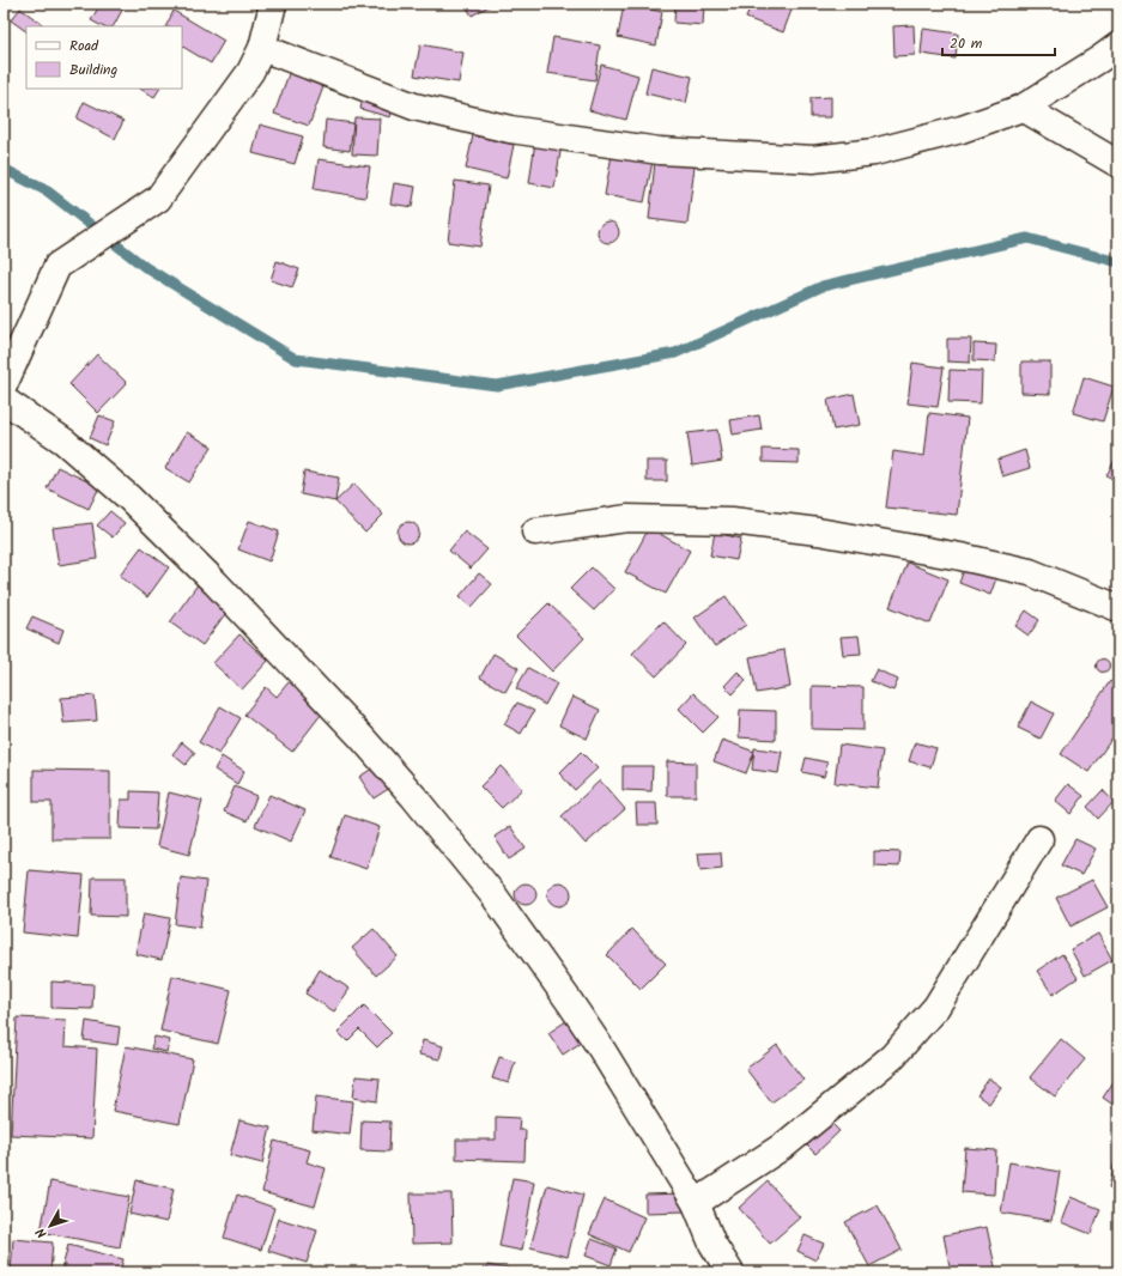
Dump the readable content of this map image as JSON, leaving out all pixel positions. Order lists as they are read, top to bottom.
{
  "legend": ["Road", "Building"],
  "scale_bar": "20 m",
  "north": "bottom left"
}
